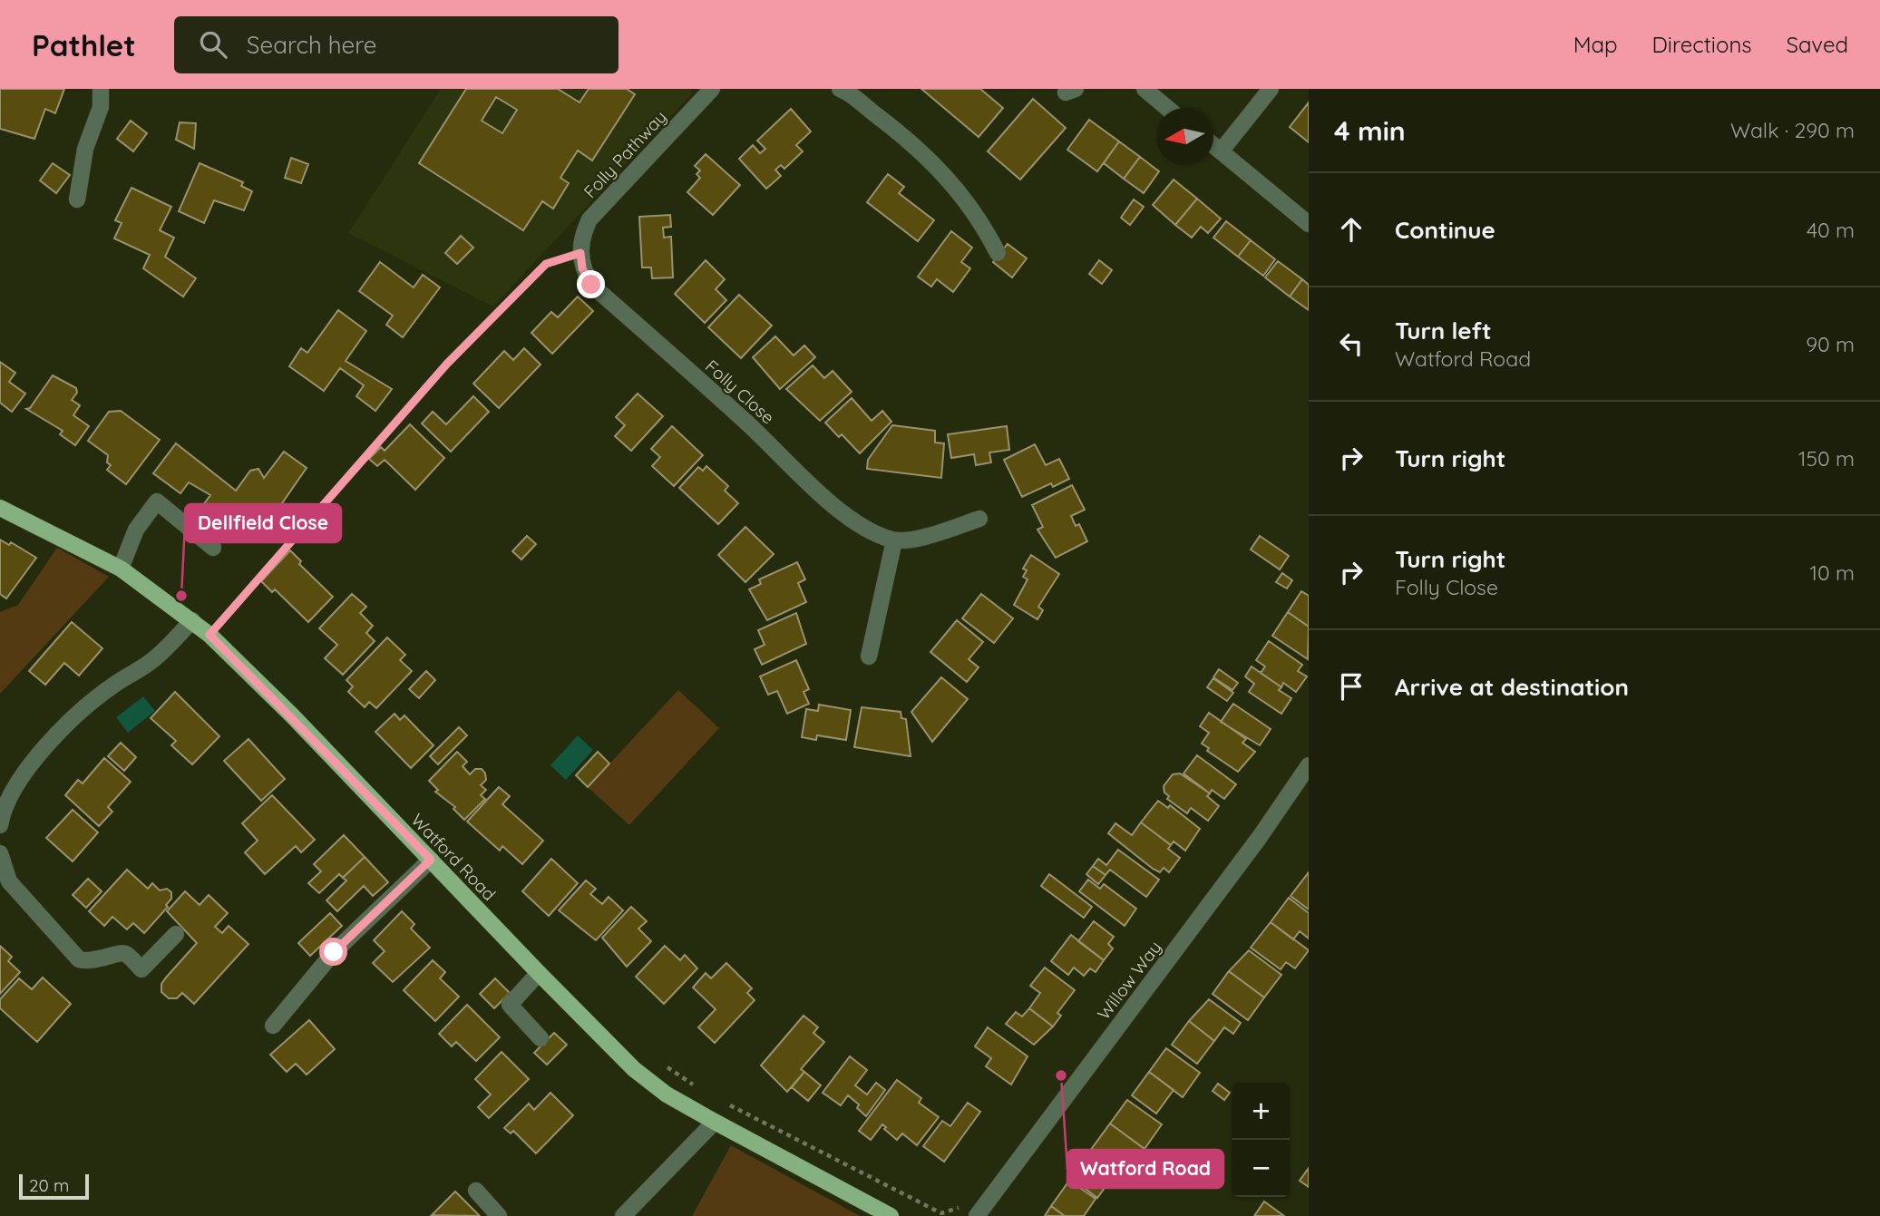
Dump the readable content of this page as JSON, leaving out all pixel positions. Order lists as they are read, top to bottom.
{
  "streets": {
    "main road": ["Watford Road"],
    "street": ["Folly Pathway", "Folly Close", "Willow Way"]
  },
  "crossings": [
    ["Folly Pathway", "Folly Close"]
  ],
  "places": ["Dellfield Close", "Watford Road"],
  "scale_bar": "20 m",
  "north": "left",
  "page": {
    "header": "Pathlet",
    "search": "Search here",
    "nav": ["Map", "Directions", "Saved"],
    "heading": ["4 min", "Walk · 290 m"],
    "list": [
      ["Continue", "40 m"],
      ["Turn left", "Watford Road", "90 m"],
      ["Turn right", "150 m"],
      ["Turn right", "Folly Close", "10 m"],
      "Arrive at destination"
    ],
    "map_buttons": ["+", "−"],
    "scale": "20 m"
  }
}
